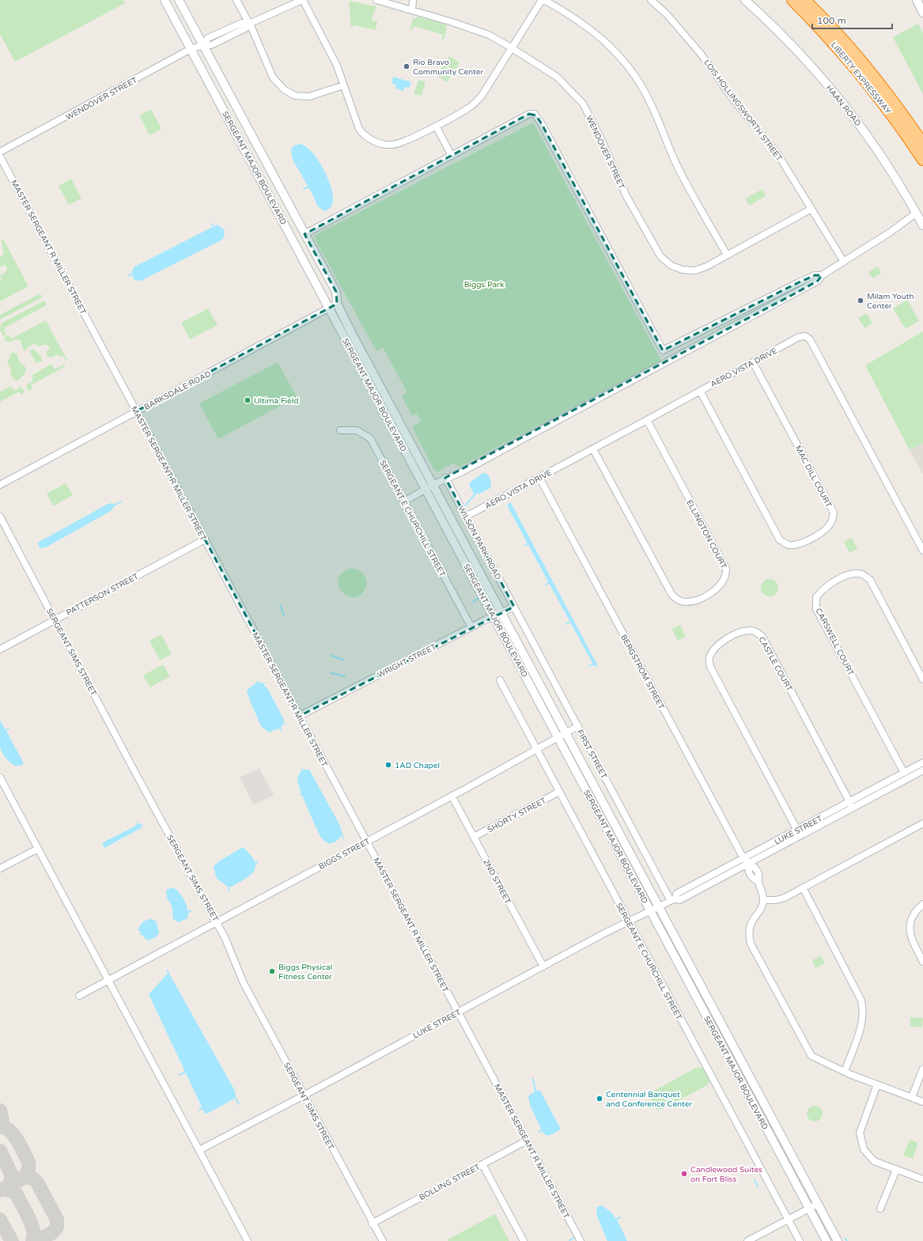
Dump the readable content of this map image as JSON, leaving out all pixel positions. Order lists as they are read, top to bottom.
{
  "streets": {
    "highway": ["LIBERTY EXPRESSWAY"],
    "street": [
      "WENDOVER STREET",
      "HAAN ROAD",
      "LOIS HOLLINGSWORTH STREET",
      "SERGEANT MAJOR BOULEVARD",
      "MASTER SERGEANT R MILLER STREET",
      "AERO VISTA DRIVE",
      "BARKSDALE ROAD",
      "MAC DILL COURT",
      "SERGEANT E CHURCHILL STREET",
      "ELLINGTON COURT",
      "WILSON PARK ROAD",
      "PATTERSON STREET",
      "CARSWELL COURT",
      "SERGEANT SIMS STREET",
      "WRIGHT STREET",
      "CASTLE COURT",
      "BERGSTROM STREET",
      "FIRST STREET",
      "SHORTY STREET",
      "LUKE STREET",
      "BIGGS STREET",
      "2ND STREET",
      "BOLLING STREET"
    ]
  },
  "crossings": [
    ["WENDOVER STREET", "LOIS HOLLINGSWORTH STREET"],
    ["WENDOVER STREET", "SERGEANT MAJOR BOULEVARD"],
    ["SERGEANT MAJOR BOULEVARD", "BARKSDALE ROAD"],
    ["SERGEANT MAJOR BOULEVARD", "WRIGHT STREET"],
    ["SERGEANT MAJOR BOULEVARD", "LUKE STREET"],
    ["SERGEANT MAJOR BOULEVARD", "BIGGS STREET"],
    ["MASTER SERGEANT R MILLER STREET", "BARKSDALE ROAD"],
    ["MASTER SERGEANT R MILLER STREET", "PATTERSON STREET"],
    ["MASTER SERGEANT R MILLER STREET", "WRIGHT STREET"],
    ["MASTER SERGEANT R MILLER STREET", "LUKE STREET"],
    ["MASTER SERGEANT R MILLER STREET", "BIGGS STREET"],
    ["MASTER SERGEANT R MILLER STREET", "BOLLING STREET"],
    ["AERO VISTA DRIVE", "MAC DILL COURT"],
    ["AERO VISTA DRIVE", "ELLINGTON COURT"],
    ["AERO VISTA DRIVE", "WILSON PARK ROAD"],
    ["AERO VISTA DRIVE", "BERGSTROM STREET"],
    ["SERGEANT E CHURCHILL STREET", "WRIGHT STREET"],
    ["SERGEANT E CHURCHILL STREET", "SHORTY STREET"],
    ["SERGEANT E CHURCHILL STREET", "LUKE STREET"],
    ["SERGEANT E CHURCHILL STREET", "BIGGS STREET"],
    ["WILSON PARK ROAD", "WRIGHT STREET"],
    ["WILSON PARK ROAD", "FIRST STREET"],
    ["PATTERSON STREET", "SERGEANT SIMS STREET"],
    ["CARSWELL COURT", "LUKE STREET"],
    ["SERGEANT SIMS STREET", "LUKE STREET"],
    ["SERGEANT SIMS STREET", "BIGGS STREET"],
    ["SERGEANT SIMS STREET", "BOLLING STREET"],
    ["WRIGHT STREET", "FIRST STREET"],
    ["CASTLE COURT", "LUKE STREET"],
    ["BERGSTROM STREET", "LUKE STREET"],
    ["FIRST STREET", "LUKE STREET"],
    ["FIRST STREET", "BIGGS STREET"],
    ["SHORTY STREET", "2ND STREET"],
    ["LUKE STREET", "2ND STREET"],
    ["BIGGS STREET", "2ND STREET"]
  ],
  "parks": ["Biggs Park"],
  "places": [
    "Rio Bravo Community Center",
    "Milam Youth Center",
    "Ultima Field",
    "1AD Chapel",
    "Biggs Physical Fitness Center",
    "Centennial Banquet and Conference Center",
    "Candlewood Suites on Fort Bliss"
  ],
  "scale_bar": "100 m"
}
